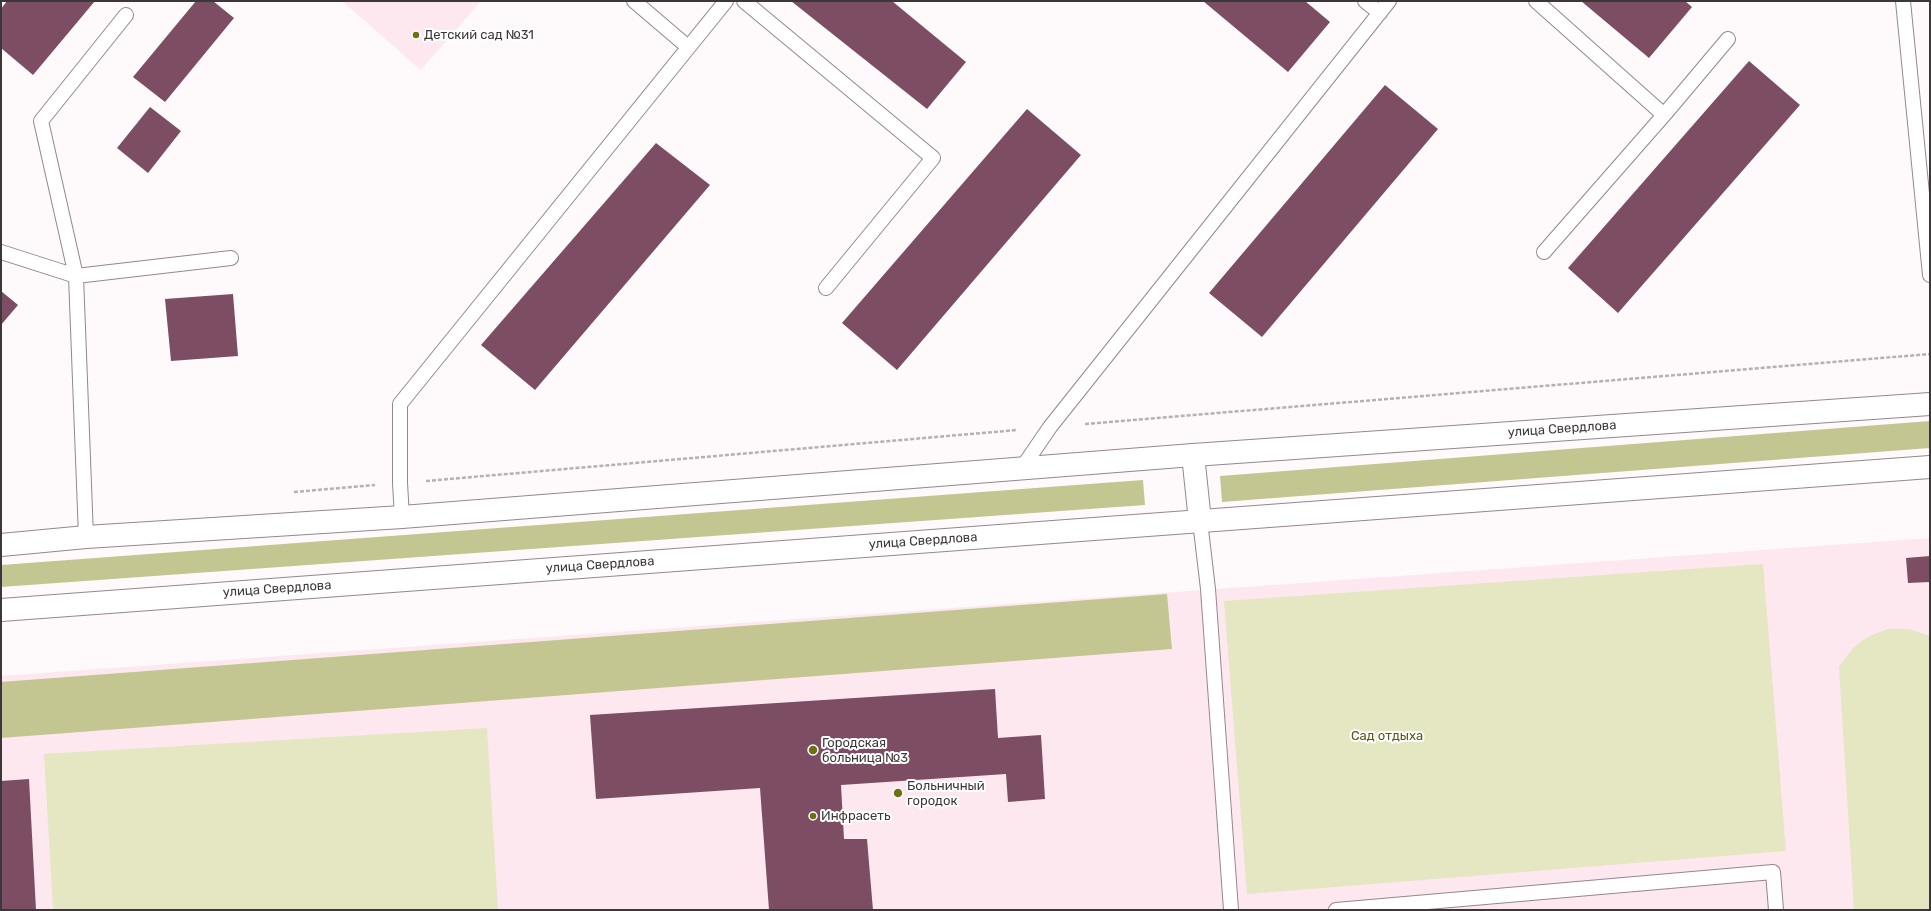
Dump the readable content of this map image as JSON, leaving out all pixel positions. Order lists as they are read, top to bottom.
{
  "streets": {
    "street": ["улица Свердлова"]
  },
  "parks": ["Сад отдыха"],
  "places": [
    "Детский сад №31",
    "Городская больница №3",
    "Больничный городок",
    "Инфрасеть"
  ]
}
